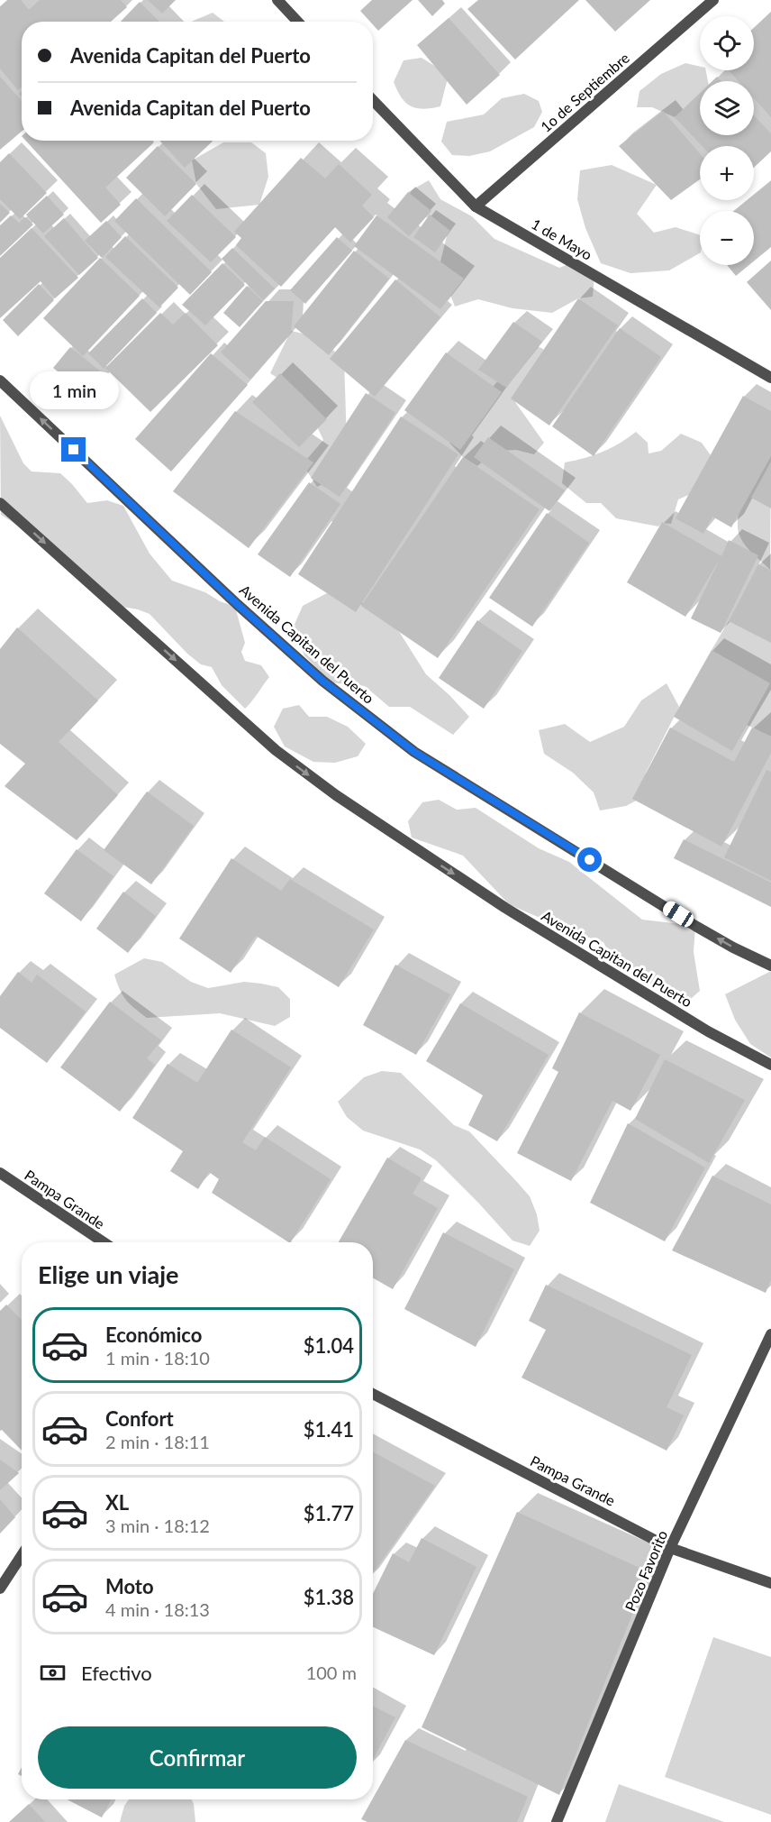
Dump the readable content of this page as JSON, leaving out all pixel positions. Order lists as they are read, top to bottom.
{
  "streets": {
    "street": [
      "1o de Septiembre",
      "1 de Mayo",
      "Avenida Capitan del Puerto",
      "Pampa Grande",
      "Pozo Favorito"
    ]
  },
  "crossings": [
    ["1o de Septiembre", "1 de Mayo"],
    ["Pampa Grande", "Pozo Favorito"]
  ],
  "page": {
    "map_buttons": ["+", "−"],
    "banner": ["Avenida Capitan del Puerto", "Avenida Capitan del Puerto"],
    "bubble": "1 min",
    "heading": "Elige un viaje",
    "list": [
      {
        "name": "Económico",
        "note": "1 min · 18:10",
        "value": "$1.04"
      },
      {
        "name": "Confort",
        "note": "2 min · 18:11",
        "value": "$1.41"
      },
      {
        "name": "XL",
        "note": "3 min · 18:12",
        "value": "$1.77"
      },
      {
        "name": "Moto",
        "note": "4 min · 18:13",
        "value": "$1.38"
      }
    ],
    "pay": ["Efectivo", "100 m"],
    "buttons": "Confirmar"
  }
}
